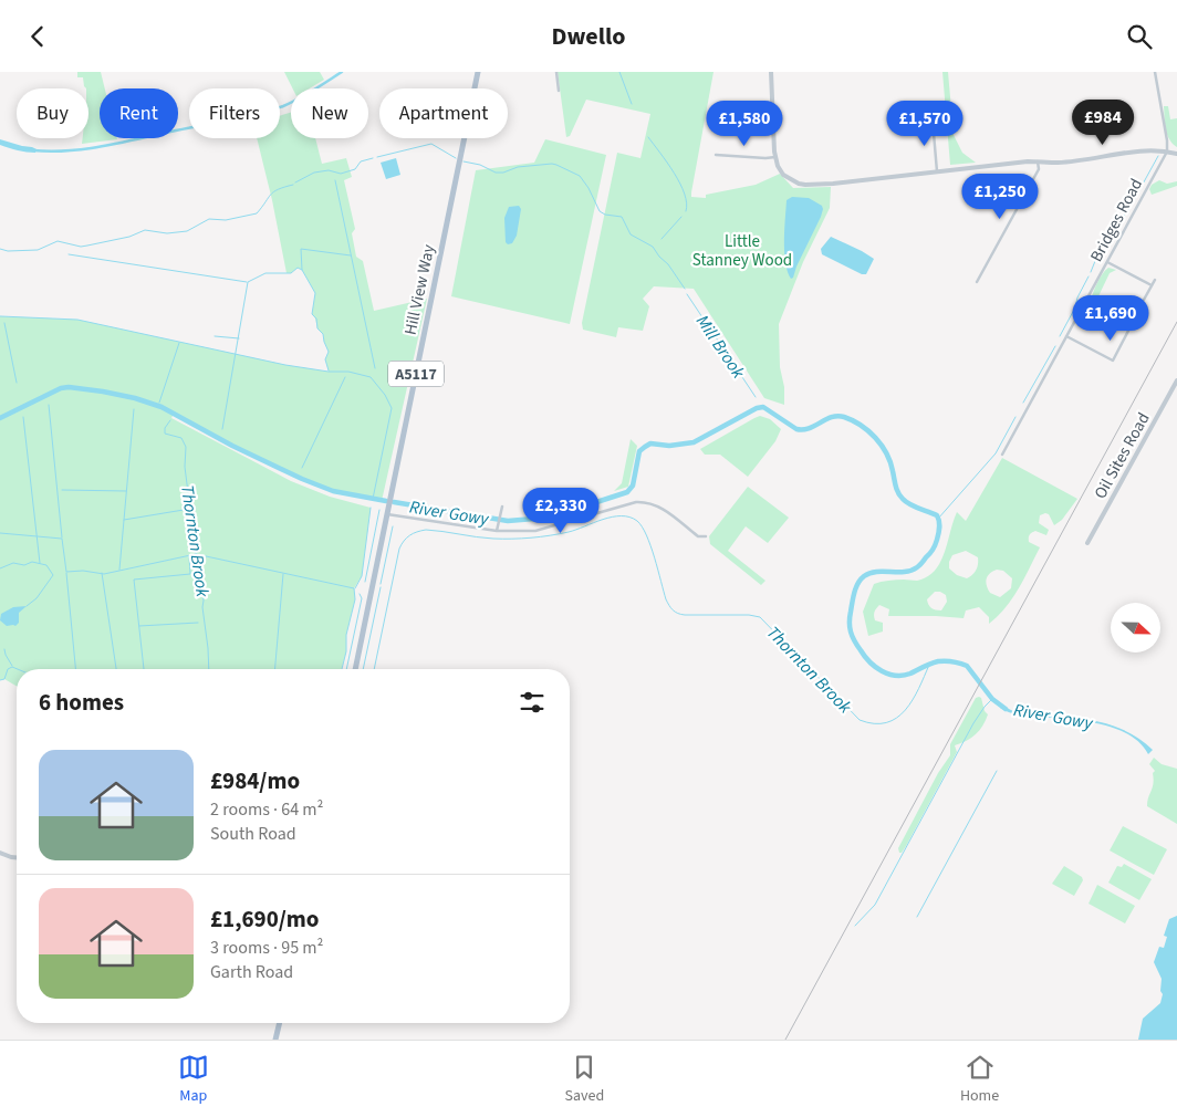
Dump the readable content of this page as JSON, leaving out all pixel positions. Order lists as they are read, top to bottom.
{
  "streets": {
    "main road": ["Hill View Way", "A5117"],
    "street": ["Bridges Road", "Oil Sites Road"]
  },
  "water": ["Mill Brook", "River Gowy", "Thornton Brook"],
  "parks": ["Little Stanney Wood"],
  "north": "right",
  "page": {
    "header": "Dwello",
    "chip": [
      "Buy",
      "Rent",
      "Filters",
      "New",
      "Apartment"
    ],
    "price": [
      "£984",
      "£1,580",
      "£1,570",
      "£1,250",
      "£1,690",
      "£2,330"
    ],
    "heading": "6 homes",
    "list": [
      {
        "name": "£984/mo",
        "note": "2 rooms · 64 m² · South Road"
      },
      {
        "name": "£1,690/mo",
        "note": "3 rooms · 95 m² · Garth Road"
      }
    ],
    "tabs": ["Map", "Saved", "Home"]
  }
}
